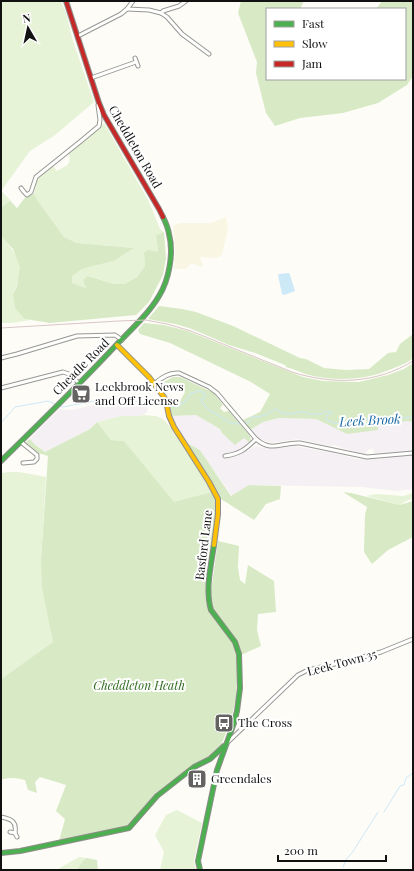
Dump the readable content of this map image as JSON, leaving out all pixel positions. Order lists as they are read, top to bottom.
{
  "streets": {
    "main road": ["Cheddleton Road", "Cheadle Road", "Basford Lane"],
    "street": ["Leek Town 35"]
  },
  "crossings": [
    ["Cheddleton Road", "Cheadle Road"],
    ["Cheadle Road", "Basford Lane"],
    ["Basford Lane", "Leek Town 35"]
  ],
  "water": ["Leek Brook"],
  "parks": ["Cheddleton Heath"],
  "places": {
    "supermarket": ["Leekbrook News and Off License"],
    "bus stop": ["The Cross"],
    "building": ["Greendales"]
  },
  "legend": ["Fast", "Slow", "Jam"],
  "scale_bar": "200 m",
  "north": "top"
}
